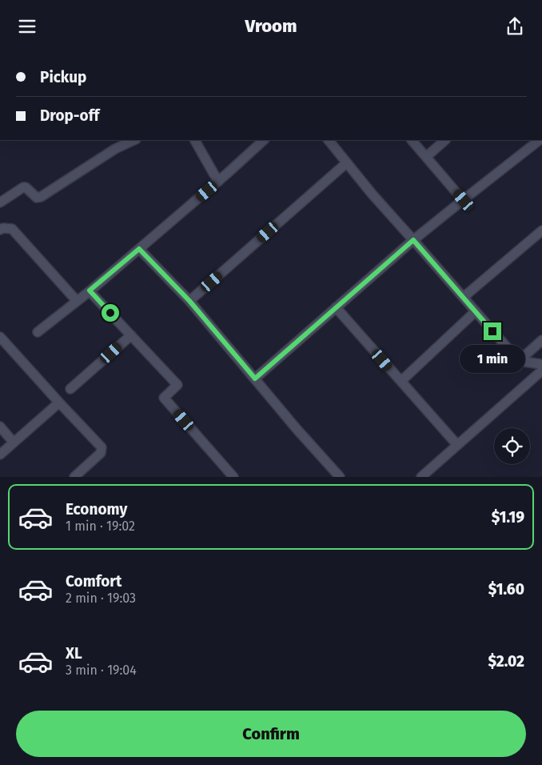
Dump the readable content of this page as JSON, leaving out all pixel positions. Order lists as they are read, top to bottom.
{
  "page": {
    "header": "Vroom",
    "banner": ["Pickup", "Drop-off"],
    "bubble": "1 min",
    "list": [
      {
        "name": "Economy",
        "note": "1 min · 19:02",
        "value": "$1.19"
      },
      {
        "name": "Comfort",
        "note": "2 min · 19:03",
        "value": "$1.60"
      },
      {
        "name": "XL",
        "note": "3 min · 19:04",
        "value": "$2.02"
      }
    ],
    "buttons": "Confirm"
  }
}
